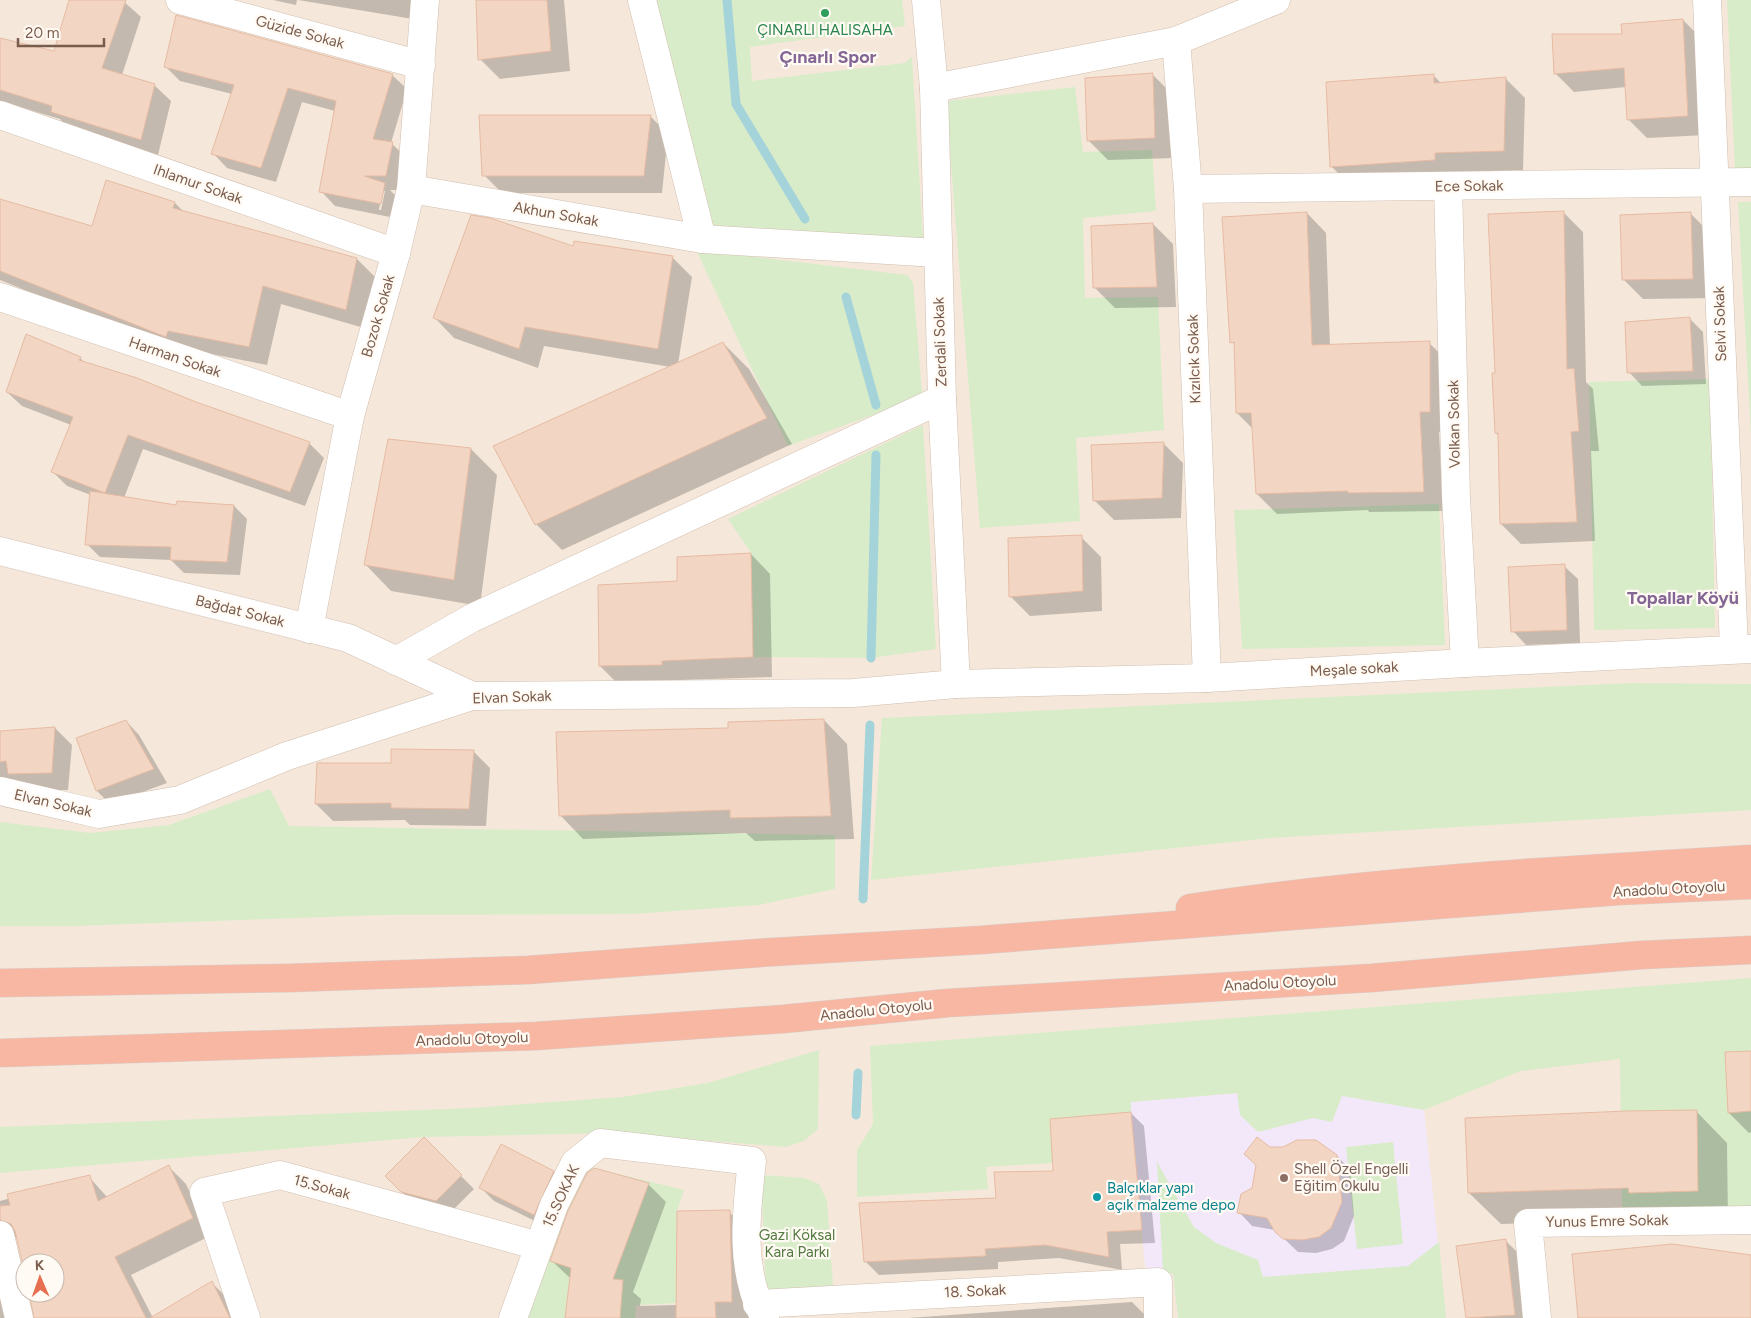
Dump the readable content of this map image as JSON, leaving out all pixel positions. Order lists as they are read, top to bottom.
{
  "streets": {
    "highway": ["Anadolu Otoyolu"],
    "street": [
      "Güzide Sokak",
      "Ihlamur Sokak",
      "Ece Sokak",
      "Akhun Sokak",
      "Bozok Sokak",
      "Selvi Sokak",
      "Zerdali Sokak",
      "Harman Sokak",
      "Kızılcık Sokak",
      "Volkan Sokak",
      "Bağdat Sokak",
      "Meşale sokak",
      "Elvan Sokak",
      "15.Sokak",
      "15.SOKAK",
      "Yunus Emre Sokak",
      "18. Sokak"
    ]
  },
  "crossings": [
    ["Güzide Sokak", "Bozok Sokak"],
    ["Ihlamur Sokak", "Bozok Sokak"],
    ["Ece Sokak", "Selvi Sokak"],
    ["Ece Sokak", "Kızılcık Sokak"],
    ["Ece Sokak", "Volkan Sokak"],
    ["Akhun Sokak", "Bozok Sokak"],
    ["Akhun Sokak", "Zerdali Sokak"],
    ["Bozok Sokak", "Harman Sokak"],
    ["Bozok Sokak", "Bağdat Sokak"],
    ["Selvi Sokak", "Meşale sokak"],
    ["Zerdali Sokak", "Meşale sokak"],
    ["Zerdali Sokak", "Elvan Sokak"],
    ["Kızılcık Sokak", "Meşale sokak"],
    ["Volkan Sokak", "Meşale sokak"],
    ["Bağdat Sokak", "Elvan Sokak"],
    ["Meşale sokak", "Elvan Sokak"],
    ["15.Sokak", "15.SOKAK"],
    ["15.SOKAK", "18. Sokak"]
  ],
  "districts": ["Çınarlı Spor", "Topallar Köyü"],
  "parks": ["Gazi Köksal Kara Parkı"],
  "places": ["ÇINARLI HALISAHA", "Shell Özel Engelli Eğitim Okulu", "Balçıklar yapı açık malzeme depo"],
  "scale_bar": "20 m",
  "north": "top"
}
